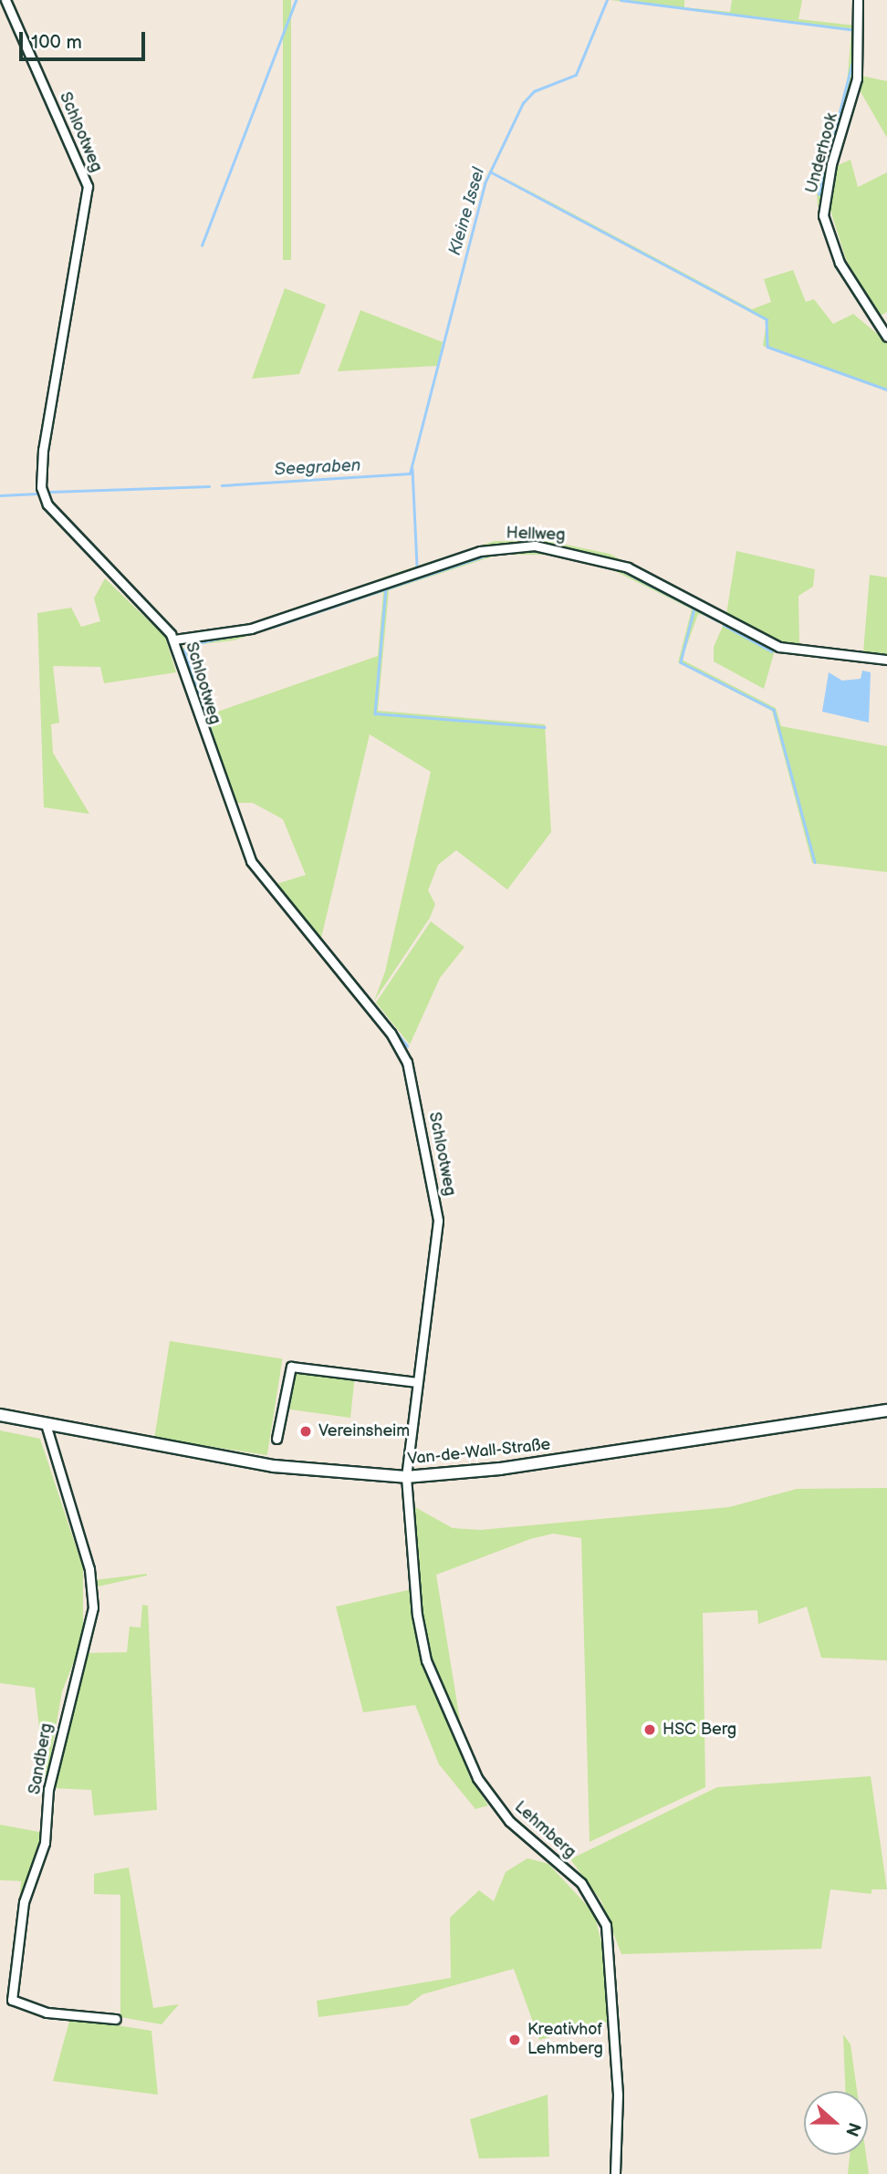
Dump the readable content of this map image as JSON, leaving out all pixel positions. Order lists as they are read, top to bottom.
{
  "streets": {
    "main road": ["Van-de-Wall-Straße"],
    "street": [
      "Schlootweg",
      "Underhook",
      "Hellweg",
      "Sandberg",
      "Lehmberg"
    ]
  },
  "crossings": [
    ["Schlootweg", "Hellweg"],
    ["Schlootweg", "Van-de-Wall-Straße"],
    ["Schlootweg", "Lehmberg"],
    ["Van-de-Wall-Straße", "Sandberg"],
    ["Van-de-Wall-Straße", "Lehmberg"]
  ],
  "water": ["Kleine Issel", "Seegraben"],
  "places": ["Vereinsheim", "HSC Berg", "Kreativhof Lehmberg"],
  "scale_bar": "100 m",
  "north": "right"
}
